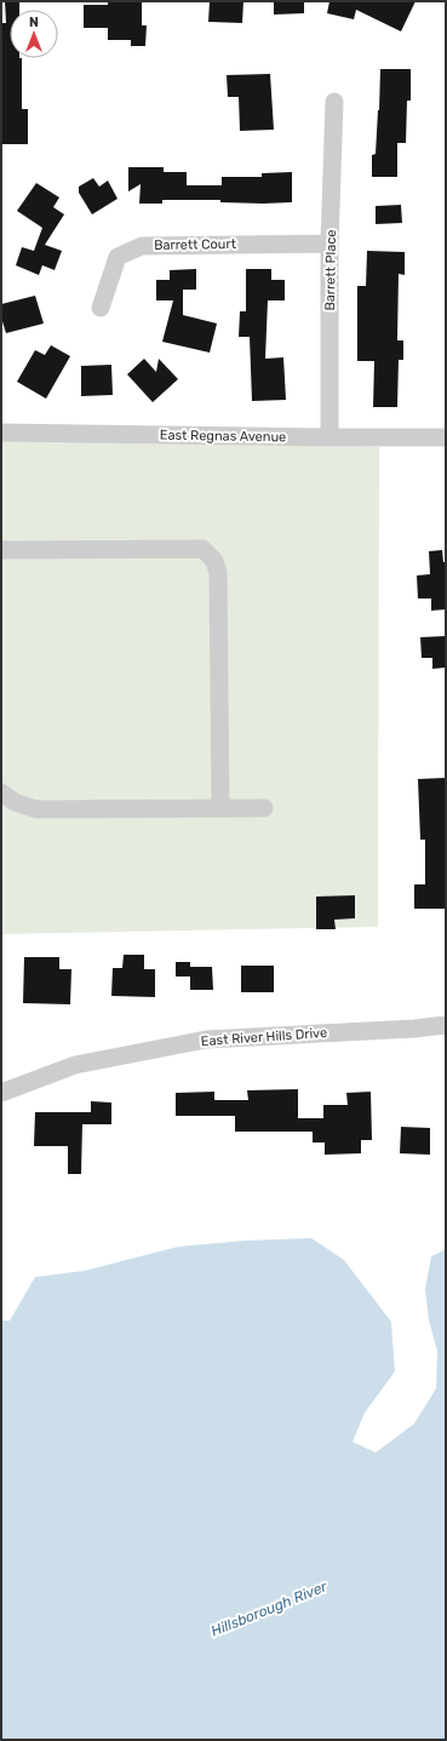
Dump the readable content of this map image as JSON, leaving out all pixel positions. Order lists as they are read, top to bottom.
{
  "streets": {
    "street": [
      "Barrett Court",
      "Barrett Place",
      "East Regnas Avenue",
      "East River Hills Drive"
    ]
  },
  "crossings": [
    ["Barrett Court", "Barrett Place"],
    ["Barrett Place", "East Regnas Avenue"]
  ],
  "water": ["Hillsborough River"],
  "north": "top"
}
